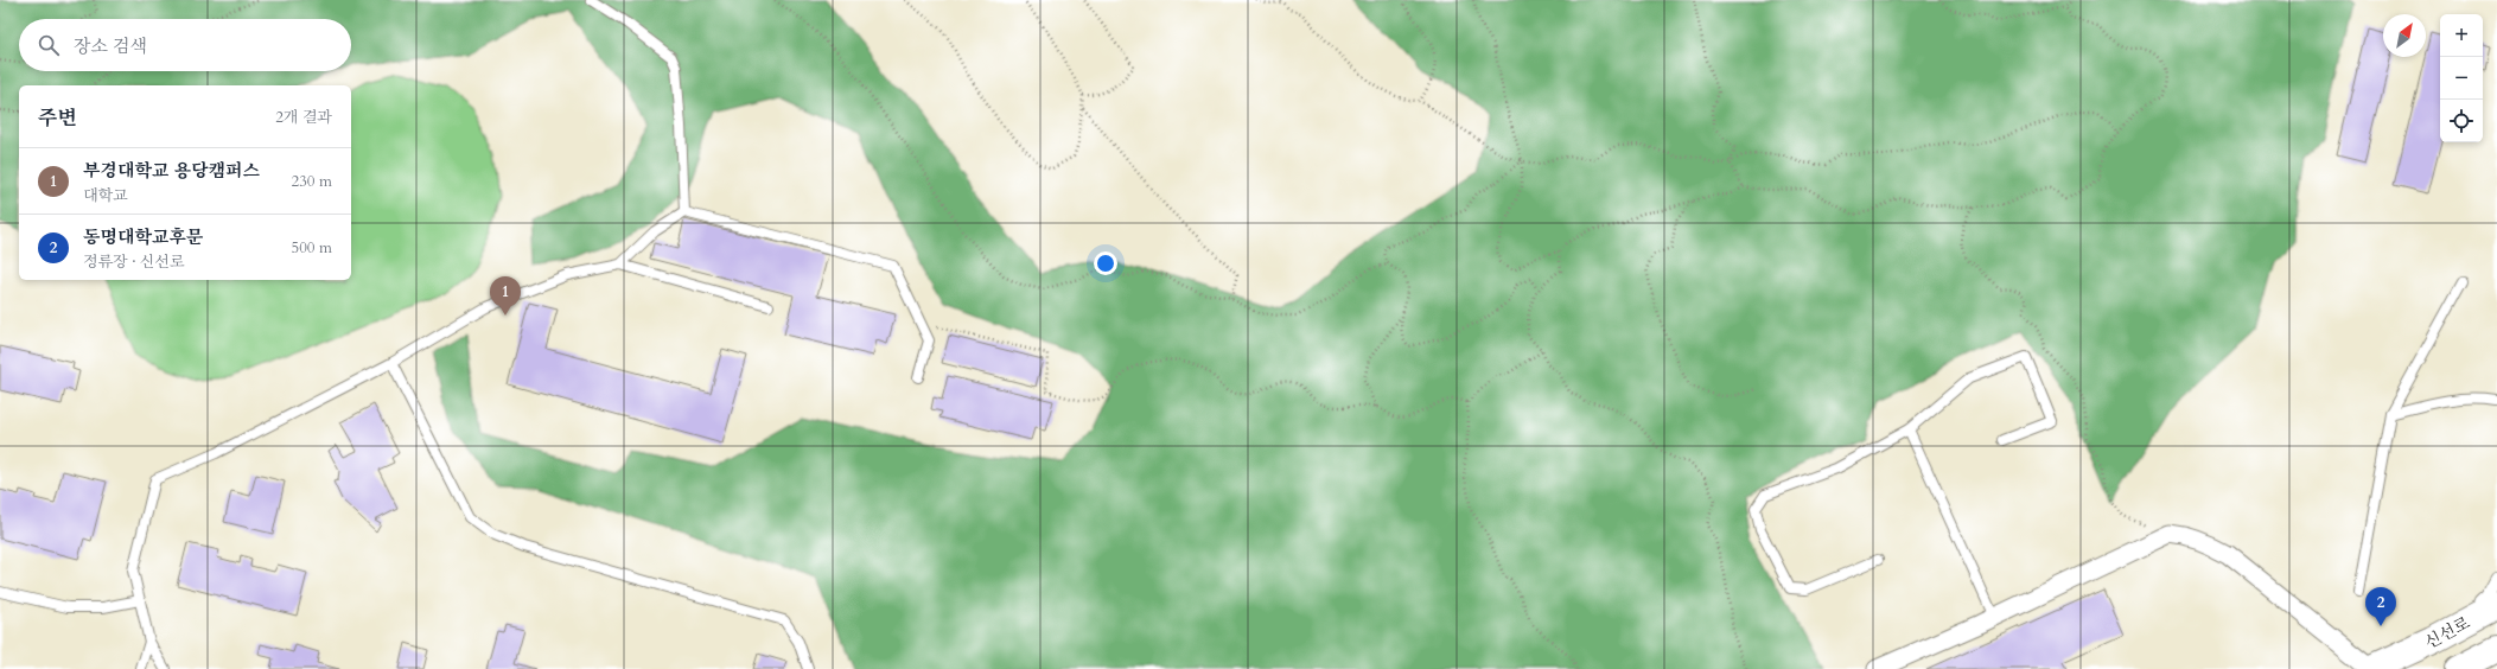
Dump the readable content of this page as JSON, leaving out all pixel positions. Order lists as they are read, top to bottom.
{
  "streets": {
    "main road": ["신선로"]
  },
  "north": "top right",
  "page": {
    "map_buttons": ["+", "−"],
    "search": "장소 검색",
    "heading": ["주변", "2개 결과"],
    "list": [
      {
        "mark": "1",
        "name": "부경대학교 용당캠퍼스",
        "note": "대학교",
        "value": "230 m"
      },
      {
        "mark": "2",
        "name": "동명대학교후문",
        "note": "정류장 · 신선로",
        "value": "500 m"
      }
    ],
    "pins": ["1", "2"]
  }
}
